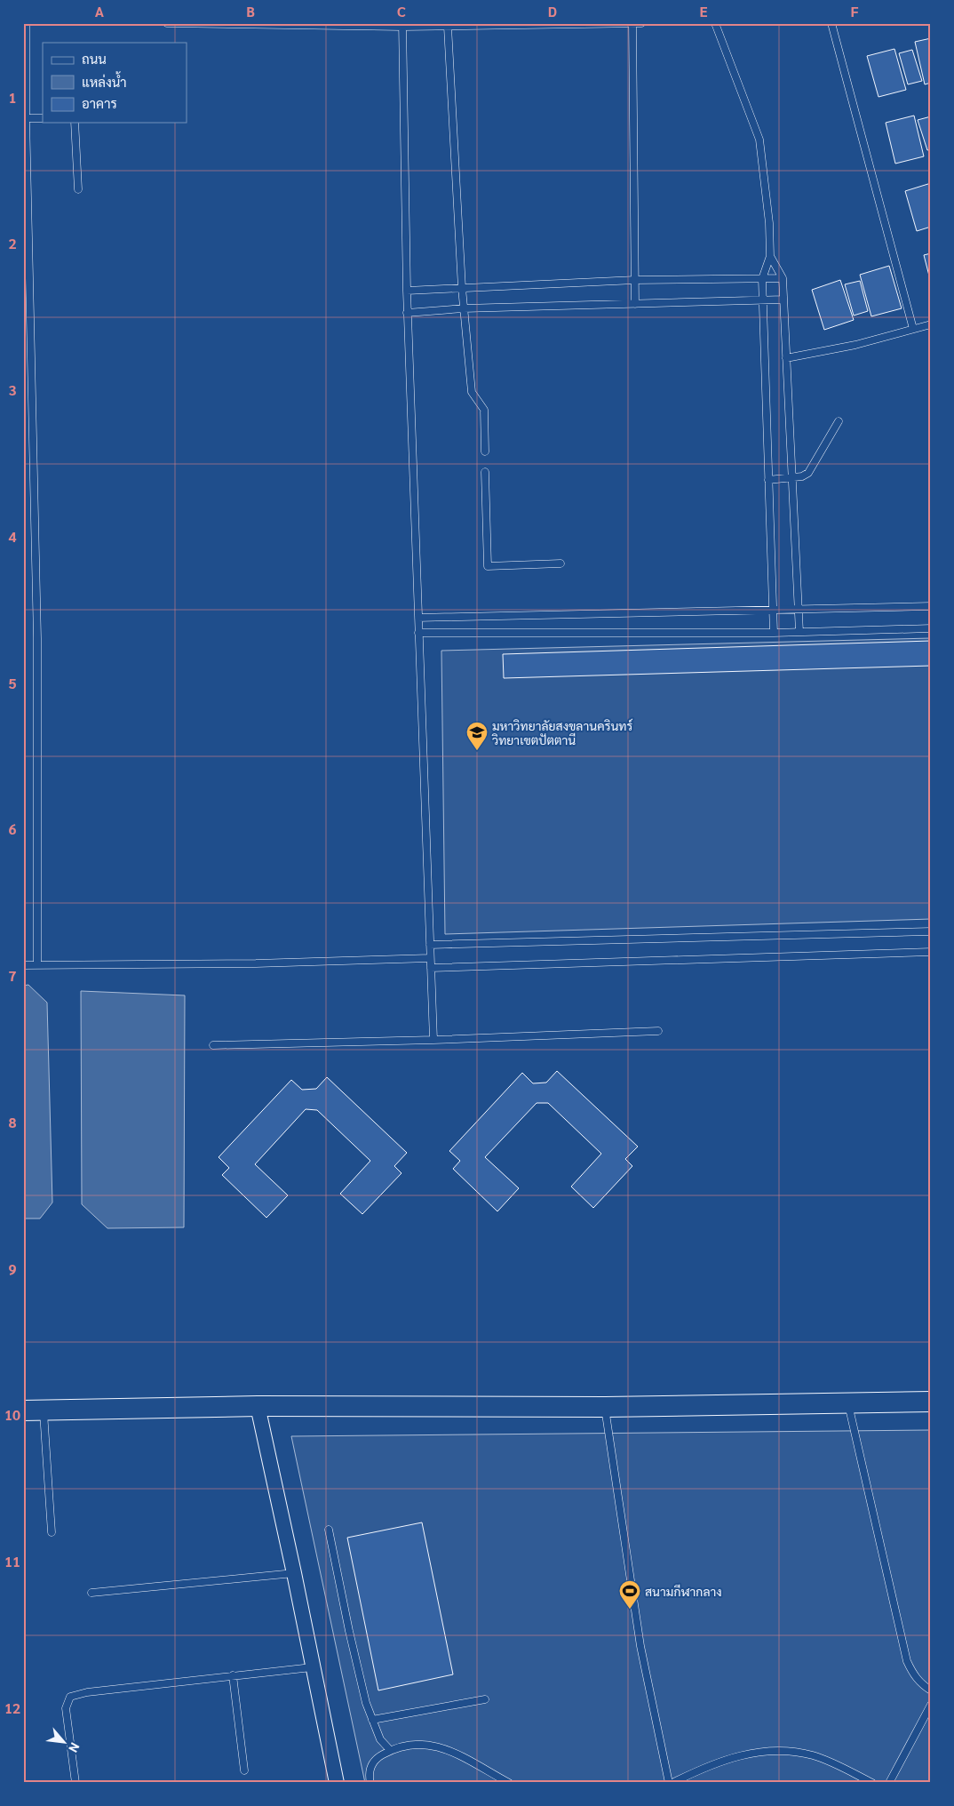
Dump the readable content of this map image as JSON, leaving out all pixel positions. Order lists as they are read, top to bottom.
{
  "places": {
    "school or university": ["มหาวิทยาลัยสงขลานครินทร์ วิทยาเขตปัตตานี"],
    "sports": ["สนามกีฬากลาง"]
  },
  "legend": ["ถนน", "แหล่งน้ำ", "อาคาร"],
  "north": "bottom right",
  "grid": {
    "columns": [
      "A",
      "B",
      "C",
      "D",
      "E",
      "F"
    ],
    "rows": [
      "1",
      "2",
      "3",
      "4",
      "5",
      "6",
      "7",
      "8",
      "9",
      "10",
      "11",
      "12"
    ]
  }
}
